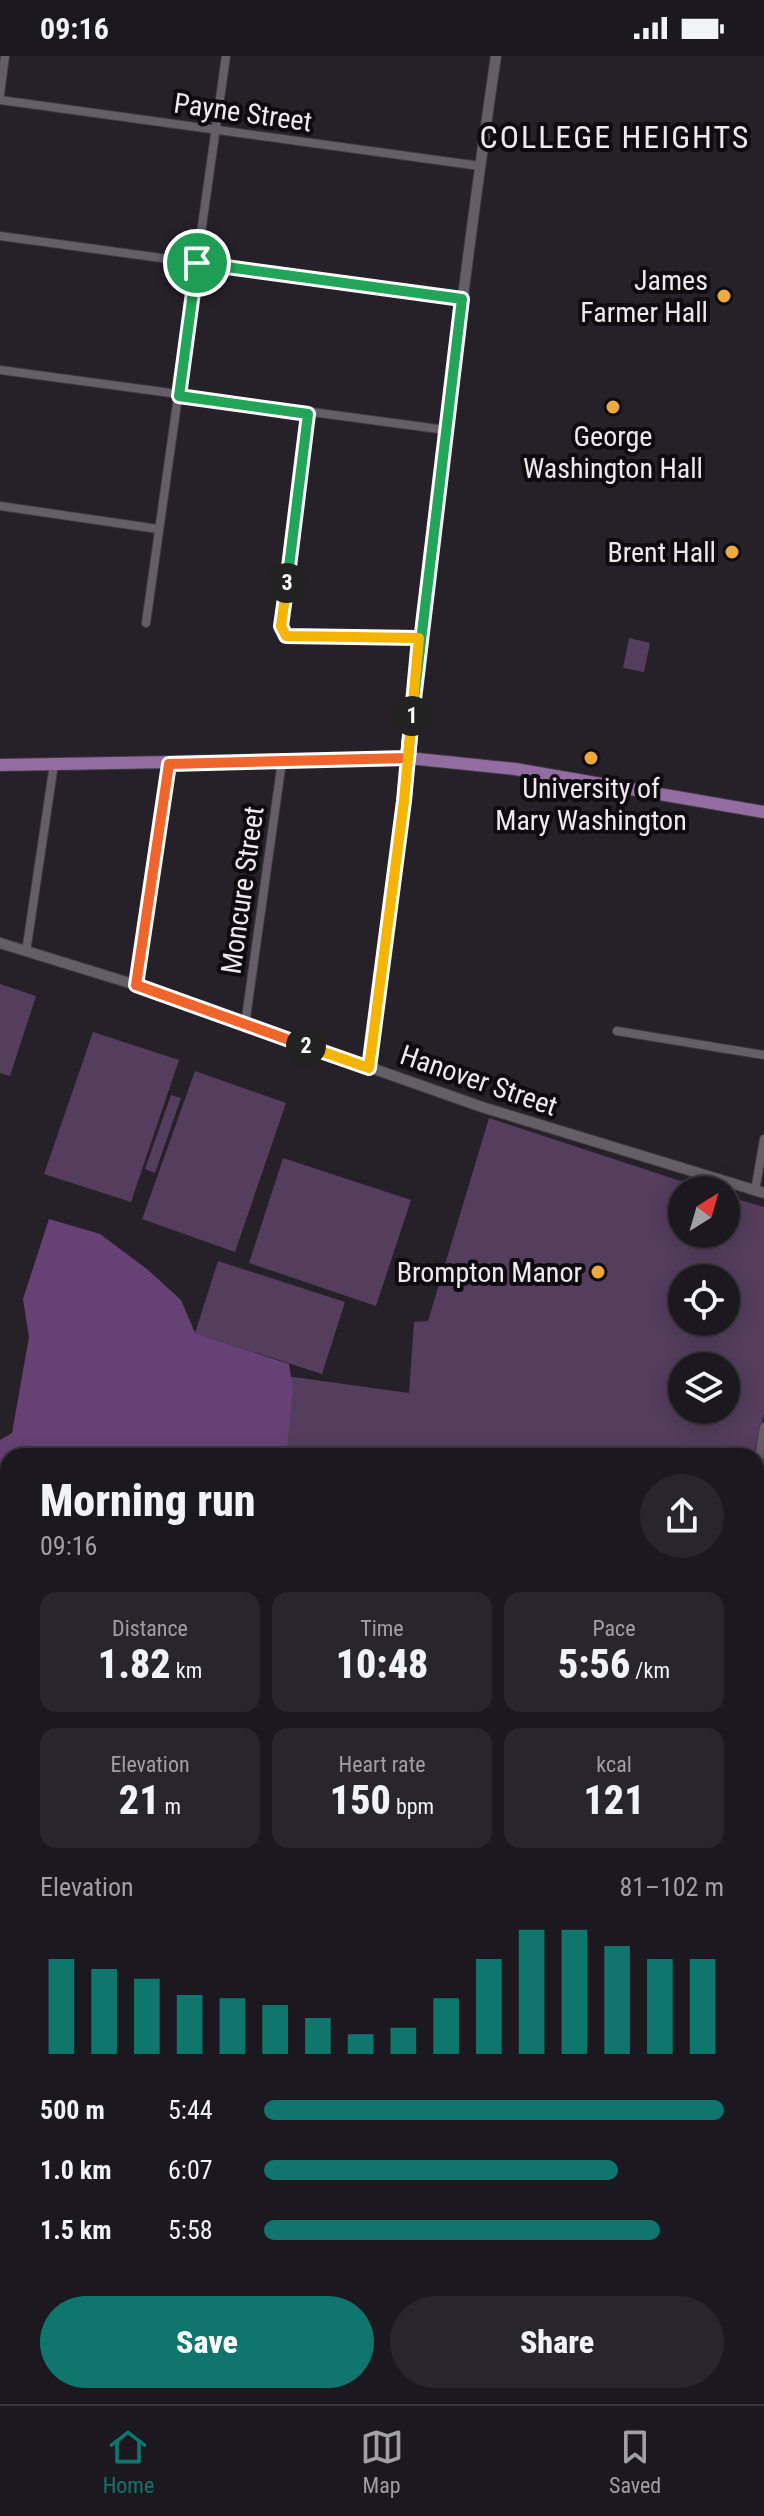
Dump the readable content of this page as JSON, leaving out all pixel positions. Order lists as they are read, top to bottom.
{
  "streets": {
    "street": ["Payne Street", "Moncure Street", "Hanover Street"]
  },
  "crossings": [
    ["Moncure Street", "Hanover Street"]
  ],
  "districts": ["COLLEGE HEIGHTS"],
  "places": [
    "James Farmer Hall",
    "George Washington Hall",
    "Brent Hall",
    "University of Mary Washington",
    "Brompton Manor"
  ],
  "north": "top right",
  "page": {
    "status": "09:16",
    "pins": ["3", "1", "2"],
    "heading": ["Morning run", "09:16"],
    "stats": [
      ["Distance", "1.82 km"],
      ["Time", "10:48"],
      ["Pace", "5:56 /km"],
      ["Elevation", "21 m"],
      ["Heart rate", "150 bpm"],
      ["kcal", "121"]
    ],
    "chart": ["Elevation", "81–102 m"],
    "list": [
      {
        "name": "500 m",
        "note": "5:44"
      },
      {
        "name": "1.0 km",
        "note": "6:07"
      },
      {
        "name": "1.5 km",
        "note": "5:58"
      }
    ],
    "buttons": ["Save", "Share"],
    "tabs": ["Home", "Map", "Saved"]
  }
}
